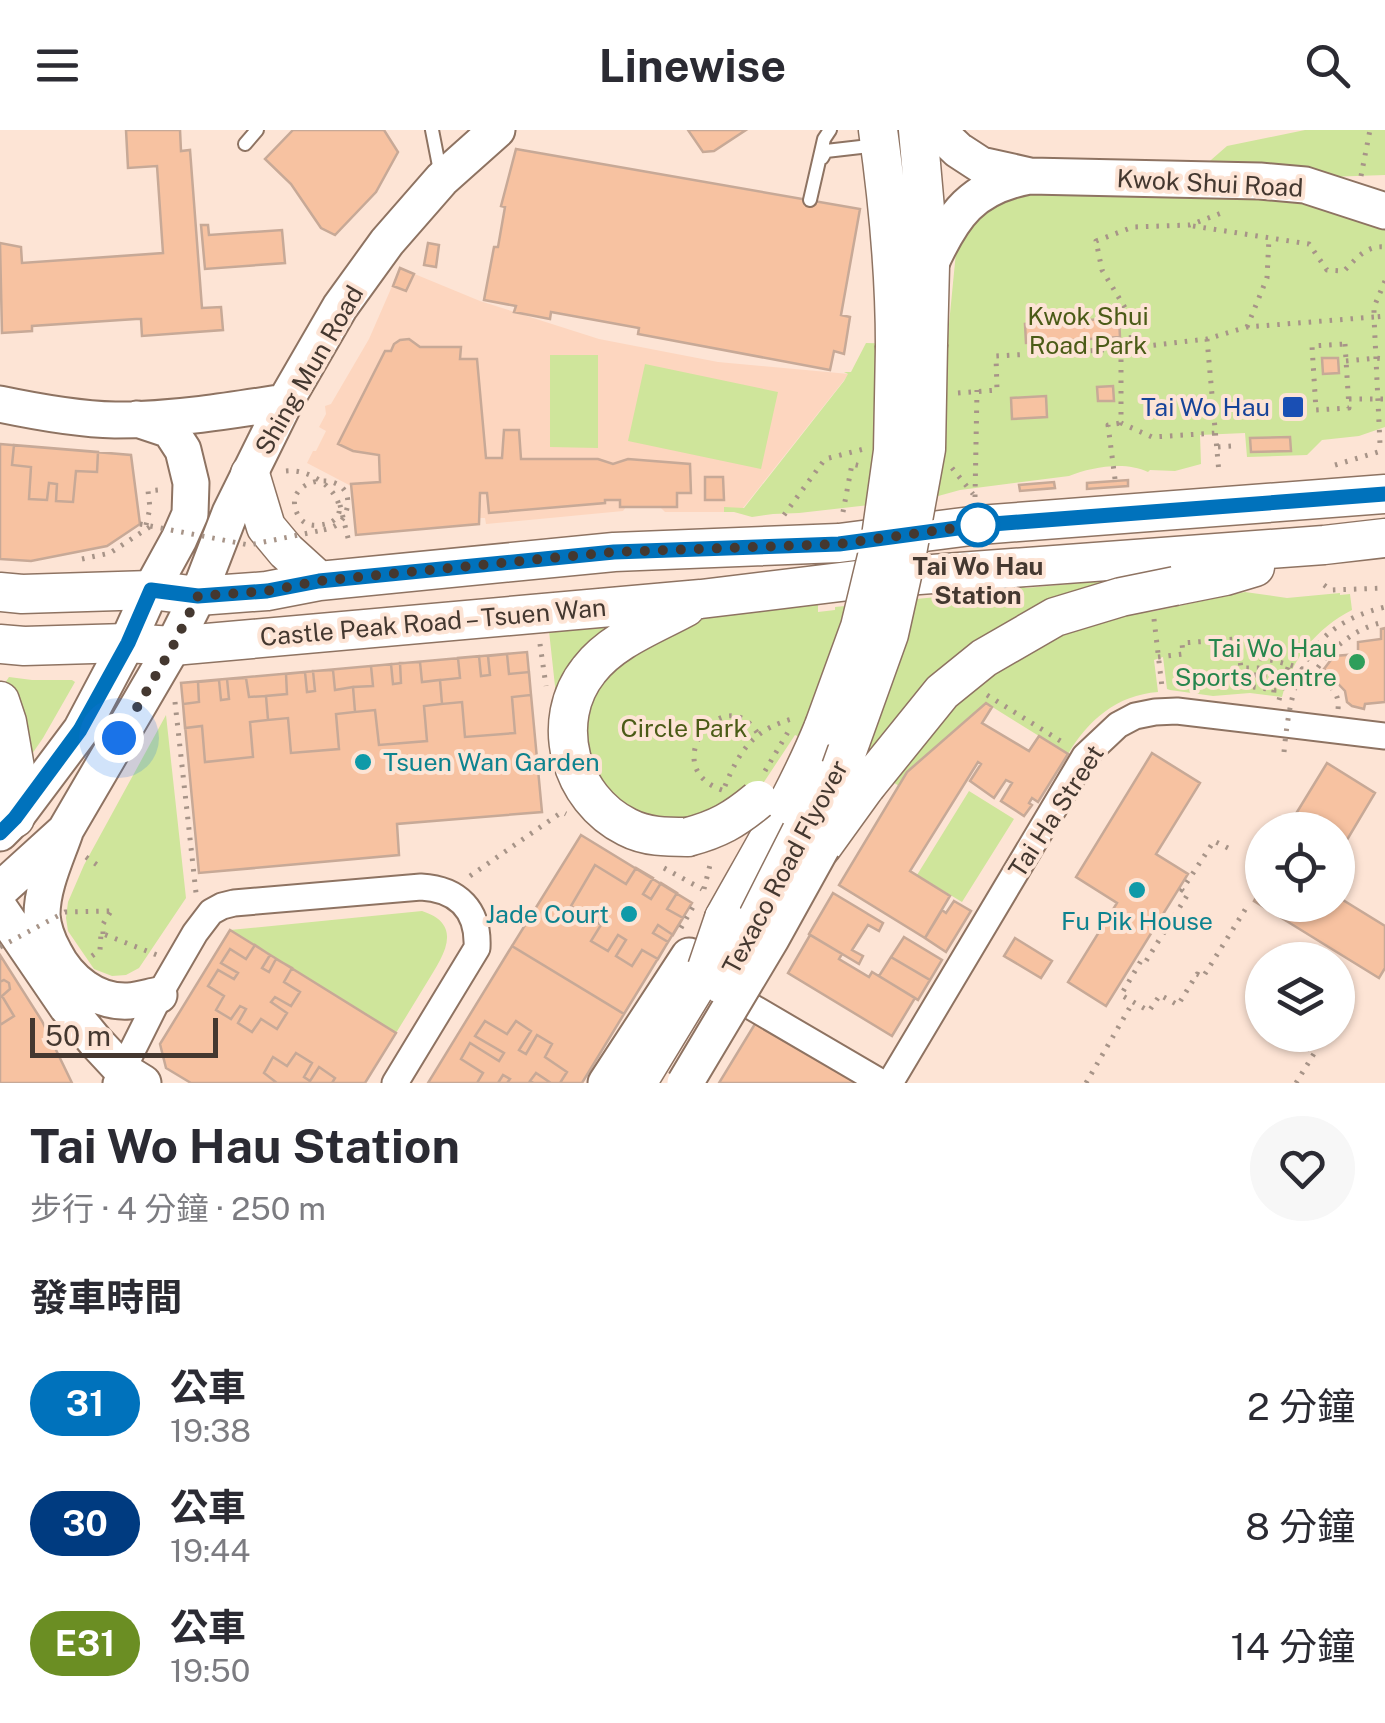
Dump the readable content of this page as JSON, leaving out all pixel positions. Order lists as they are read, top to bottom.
{
  "streets": {
    "main road": [
      "Kwok Shui Road",
      "Shing Mun Road",
      "Castle Peak Road – Tsuen Wan",
      "Texaco Road Flyover"
    ],
    "street": ["Tai Ha Street"]
  },
  "crossings": [
    ["Shing Mun Road", "Castle Peak Road – Tsuen Wan"]
  ],
  "parks": ["Kwok Shui Road Park", "Circle Park"],
  "places": {
    "transit": ["Tai Wo Hau"],
    "other": [
      "Tai Wo Hau Station",
      "Tai Wo Hau Sports Centre",
      "Tsuen Wan Garden",
      "Fu Pik House",
      "Jade Court"
    ]
  },
  "lines": ["bus line 31"],
  "scale_bar": "50 m",
  "page": {
    "header": "Linewise",
    "scale": "50 m",
    "heading": [
      ["Tai Wo Hau Station", "步行 · 4 分鐘 · 250 m"],
      "發車時間"
    ],
    "list": [
      {
        "mark": "31",
        "name": "公車",
        "note": "19:38",
        "value": "2 分鐘"
      },
      {
        "mark": "30",
        "name": "公車",
        "note": "19:44",
        "value": "8 分鐘"
      },
      {
        "mark": "E31",
        "name": "公車",
        "note": "19:50",
        "value": "14 分鐘"
      }
    ]
  }
}
